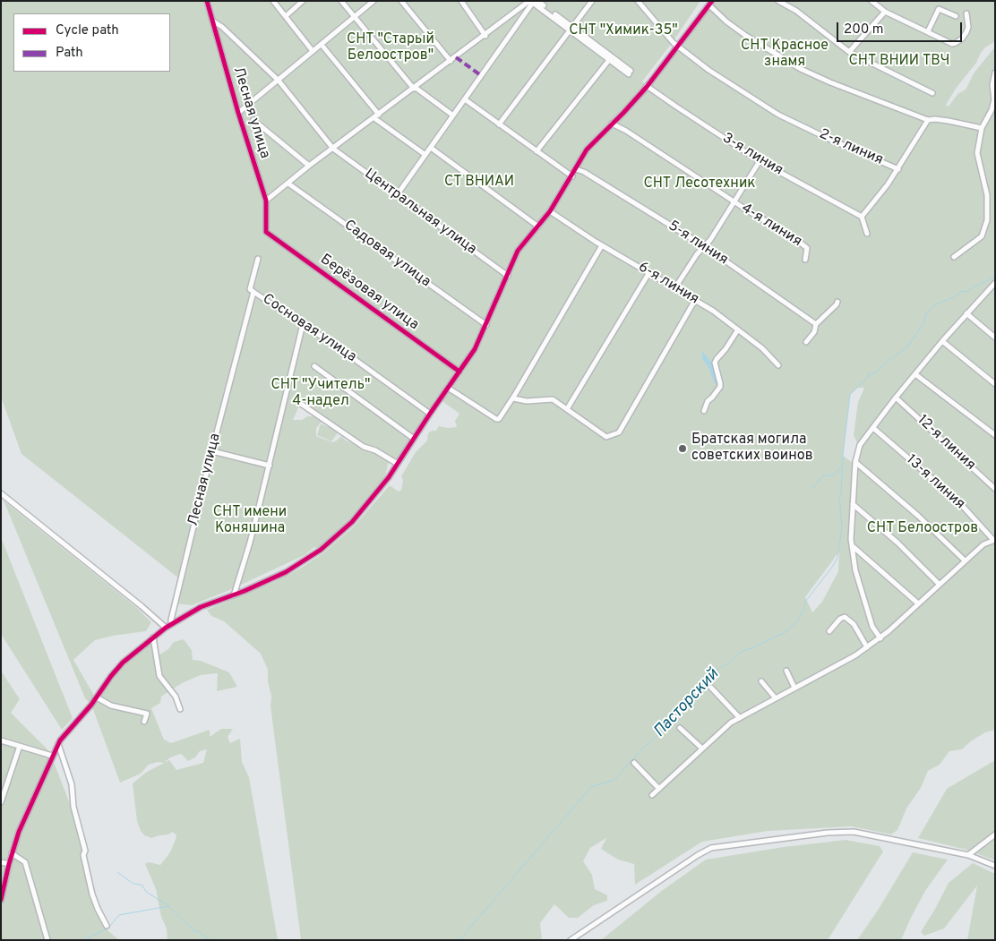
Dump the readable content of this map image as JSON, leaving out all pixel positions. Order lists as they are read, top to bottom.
{
  "streets": {
    "street": [
      "Лесная улица",
      "2-я линия",
      "3-я линия",
      "Центральная улица",
      "4-я линия",
      "5-я линия",
      "Садовая улица",
      "6-я линия",
      "Берёзовая улица",
      "Сосновая улица",
      "12-я линия",
      "13-я линия"
    ]
  },
  "crossings": [
    ["Лесная улица", "Центральная улица"],
    ["Лесная улица", "Берёзовая улица"],
    ["Лесная улица", "Сосновая улица"]
  ],
  "water": ["Пасторский"],
  "parks": [
    "СНТ \"Химик-35\"",
    "СНТ \"Старый Белоостров\"",
    "СНТ Красное знамя",
    "СНТ ВНИИ ТВЧ",
    "СТ ВНИАИ",
    "СНТ Лесотехник",
    "СНТ \"Учитель\" 4-надел",
    "СНТ имени Коняшина",
    "СНТ Белоостров"
  ],
  "places": ["Братская могила советских воинов"],
  "legend": ["Cycle path", "Path"],
  "scale_bar": "200 m"
}
